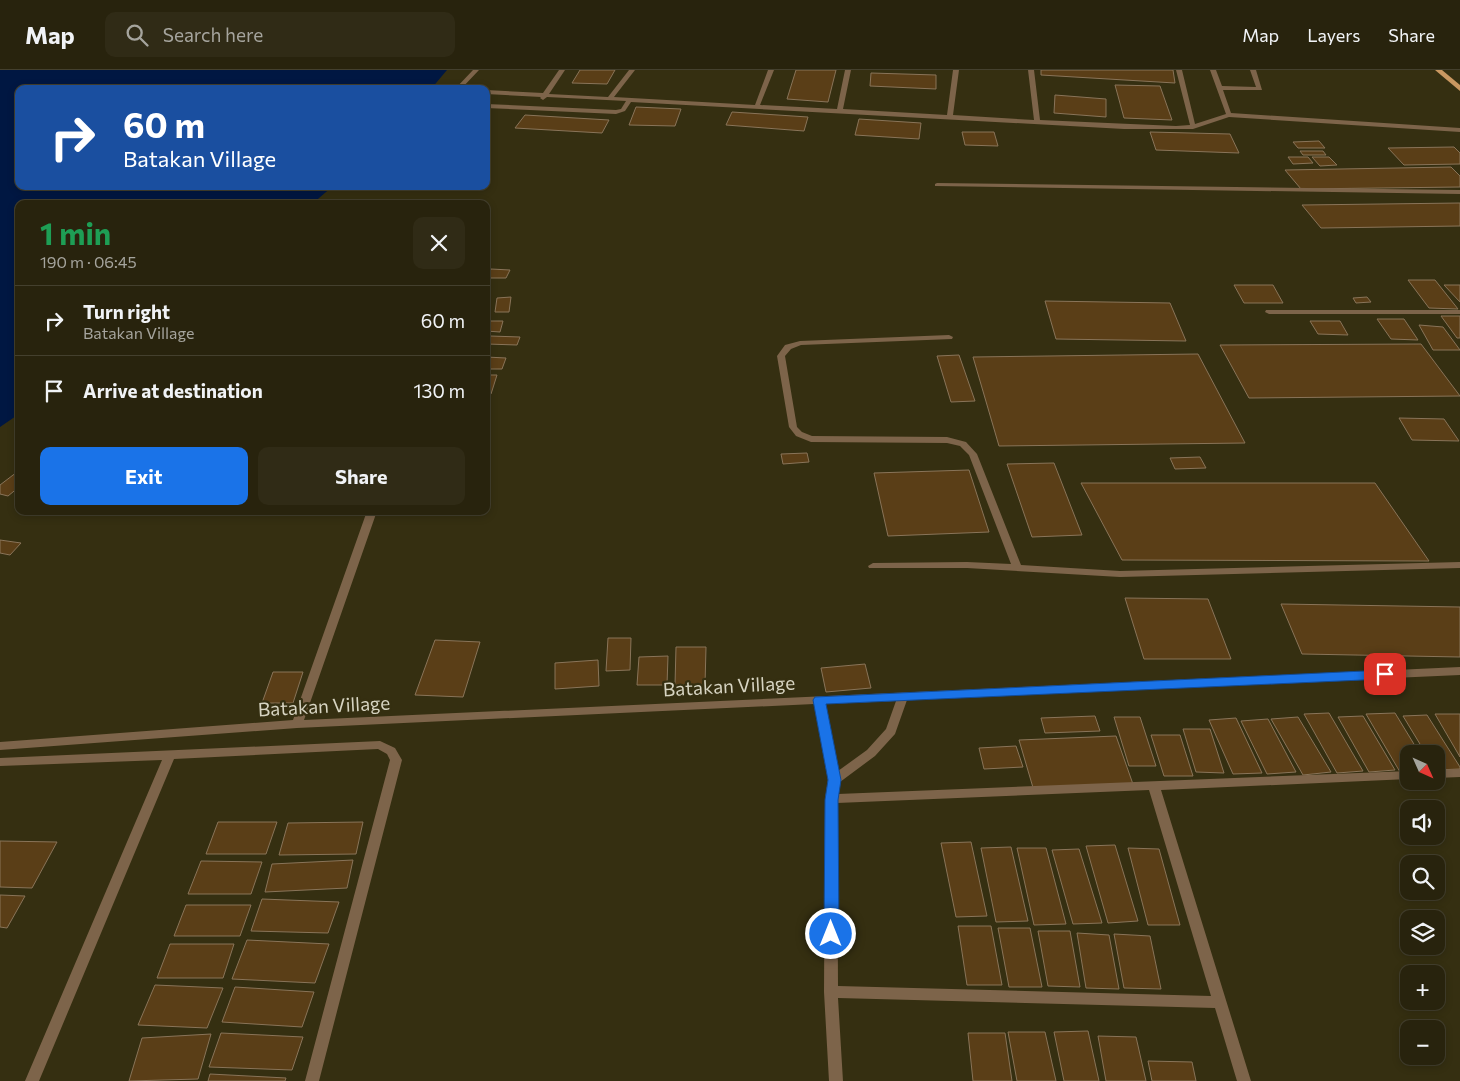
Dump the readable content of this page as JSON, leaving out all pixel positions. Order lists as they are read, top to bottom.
{
  "streets": {
    "street": ["Batakan Village"]
  },
  "north": "bottom right",
  "page": {
    "header": "Map",
    "search": "Search here",
    "nav": ["Map", "Layers", "Share"],
    "turn": ["60 m", "Batakan Village"],
    "heading": ["1 min", "190 m · 06:45"],
    "list": [
      {
        "name": "Turn right",
        "note": "Batakan Village",
        "value": "60 m"
      },
      {
        "name": "Arrive at destination",
        "value": "130 m"
      }
    ],
    "buttons": ["Exit", "Share"],
    "map_buttons": ["+", "−"]
  }
}
